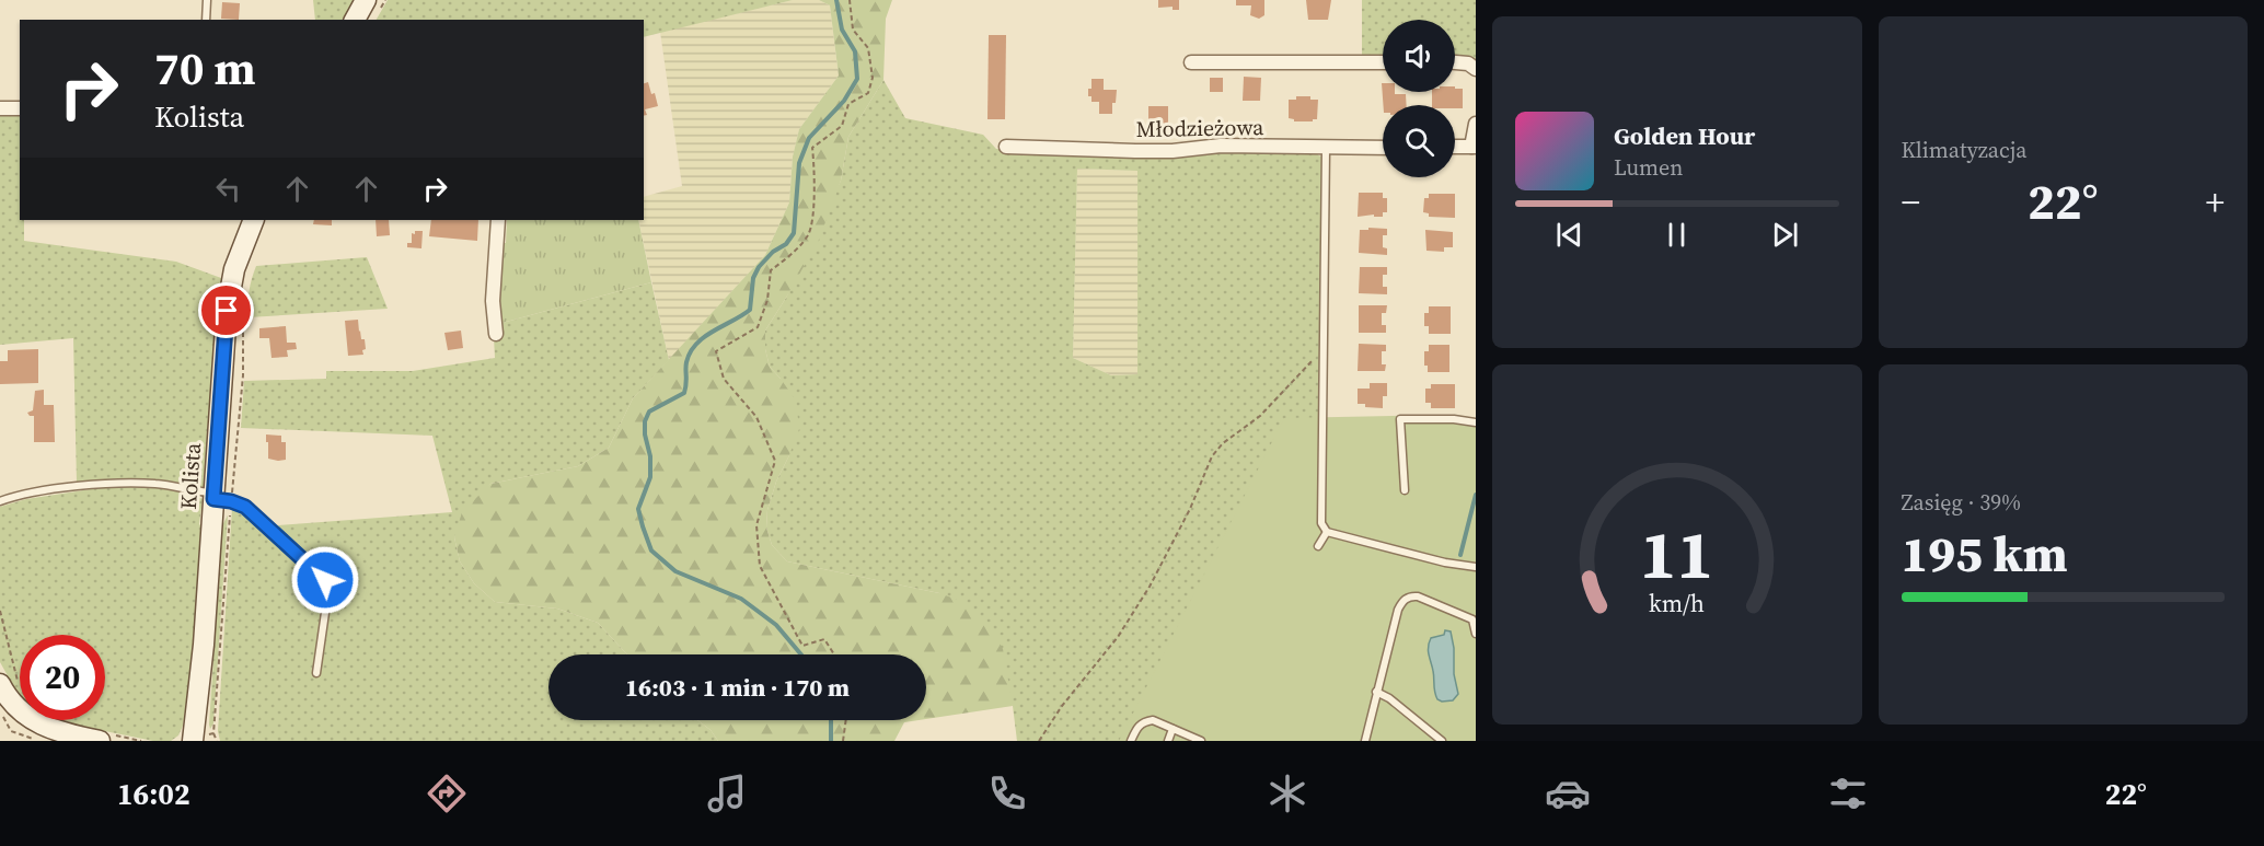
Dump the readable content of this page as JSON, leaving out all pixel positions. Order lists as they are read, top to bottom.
{
  "streets": {
    "street": ["Młodzieżowa", "Kolista"]
  },
  "page": {
    "tile": [
      "Klimatyzacja",
      ["Zasięg · 39%", "195 km"]
    ],
    "turn": ["70 m", "Kolista"],
    "song": ["Golden Hour", "Lumen"],
    "heat": ["−", "22°", "+"],
    "limit": "20",
    "trip": "16:03 · 1 min · 170 m",
    "tabs": ["16:02", "22°"],
    "gauge": ["11", "km/h"]
  }
}
